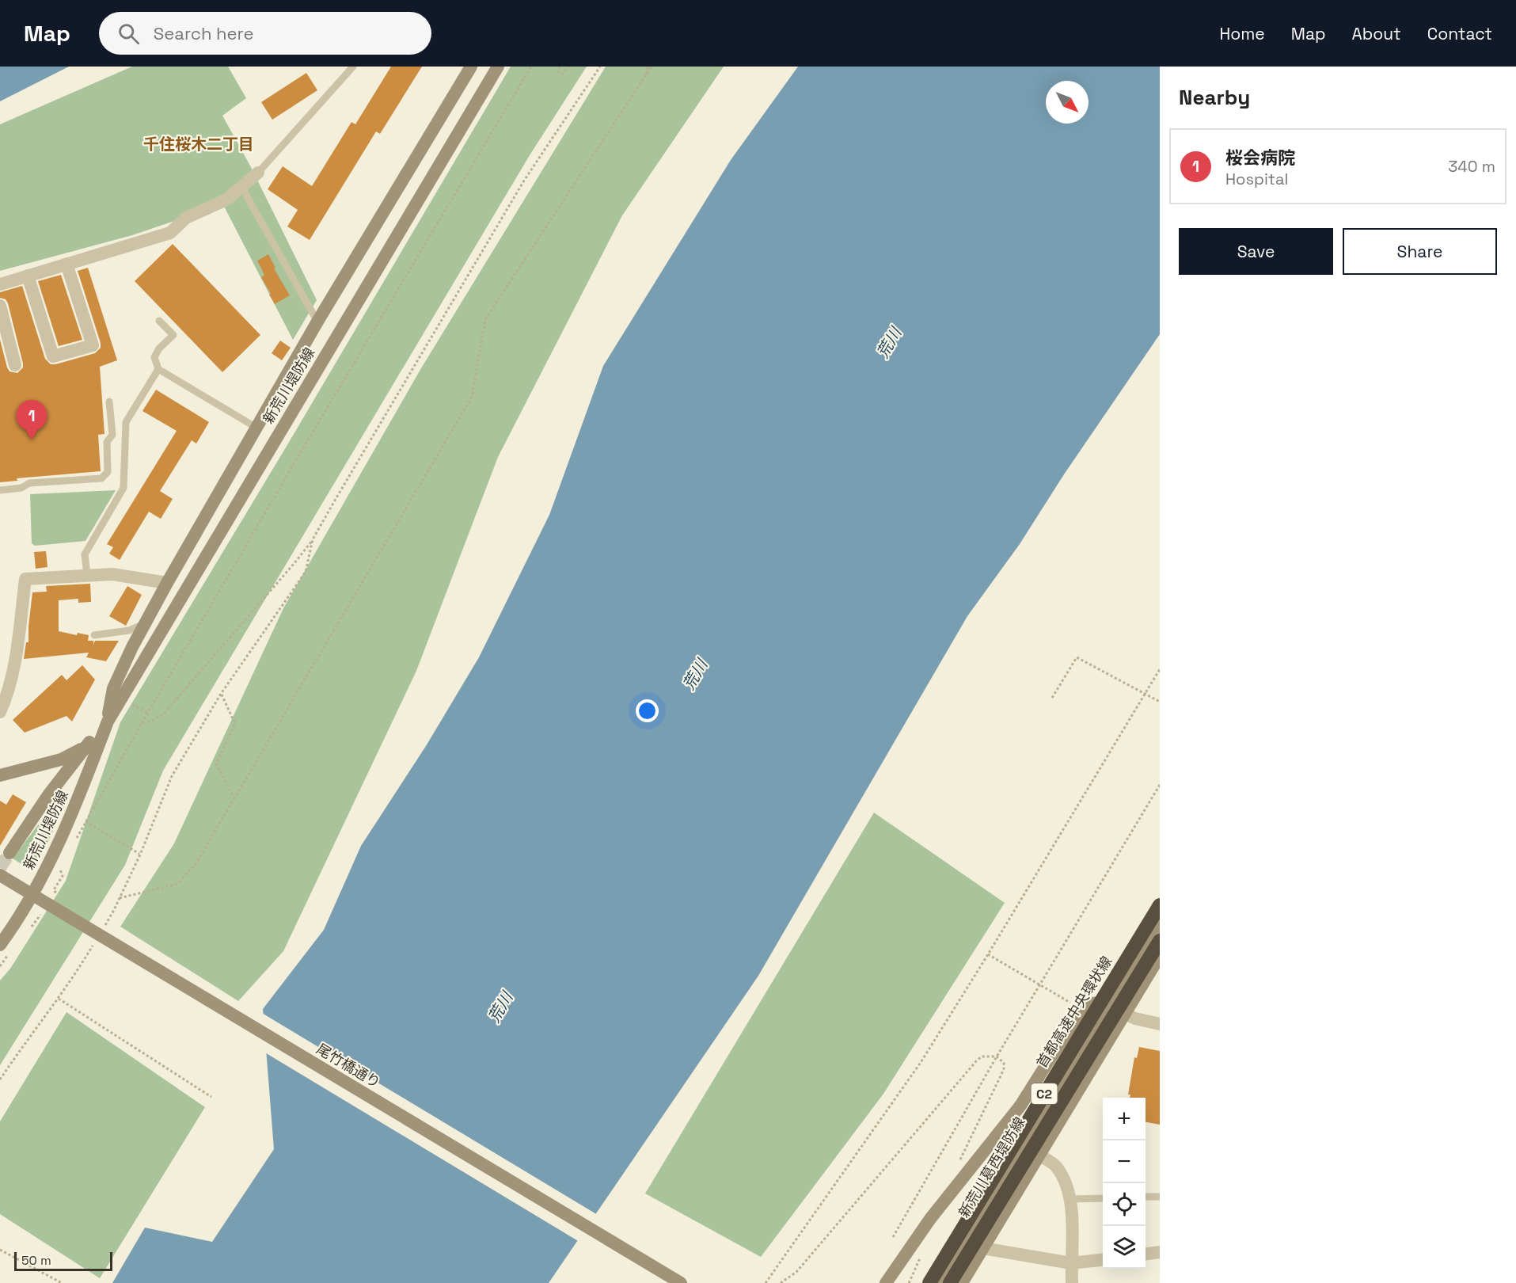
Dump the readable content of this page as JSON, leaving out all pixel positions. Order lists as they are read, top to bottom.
{
  "streets": {
    "highway": ["首都高速中央環状線", "C2"],
    "main road": ["新荒川堤防線", "尾竹橋通り", "新荒川葛西堤防線"]
  },
  "crossings": [
    ["新荒川堤防線", "尾竹橋通り"]
  ],
  "districts": ["千住桜木二丁目"],
  "water": ["荒川"],
  "scale_bar": "50 m",
  "north": "bottom right",
  "page": {
    "header": "Map",
    "search": "Search here",
    "nav": [
      "Home",
      "Map",
      "About",
      "Contact"
    ],
    "heading": "Nearby",
    "list": [
      {
        "mark": "1",
        "name": "桜会病院",
        "note": "Hospital",
        "value": "340 m"
      }
    ],
    "buttons": ["Save", "Share"],
    "pins": "1",
    "map_buttons": ["+", "−"],
    "scale": "50 m"
  }
}
